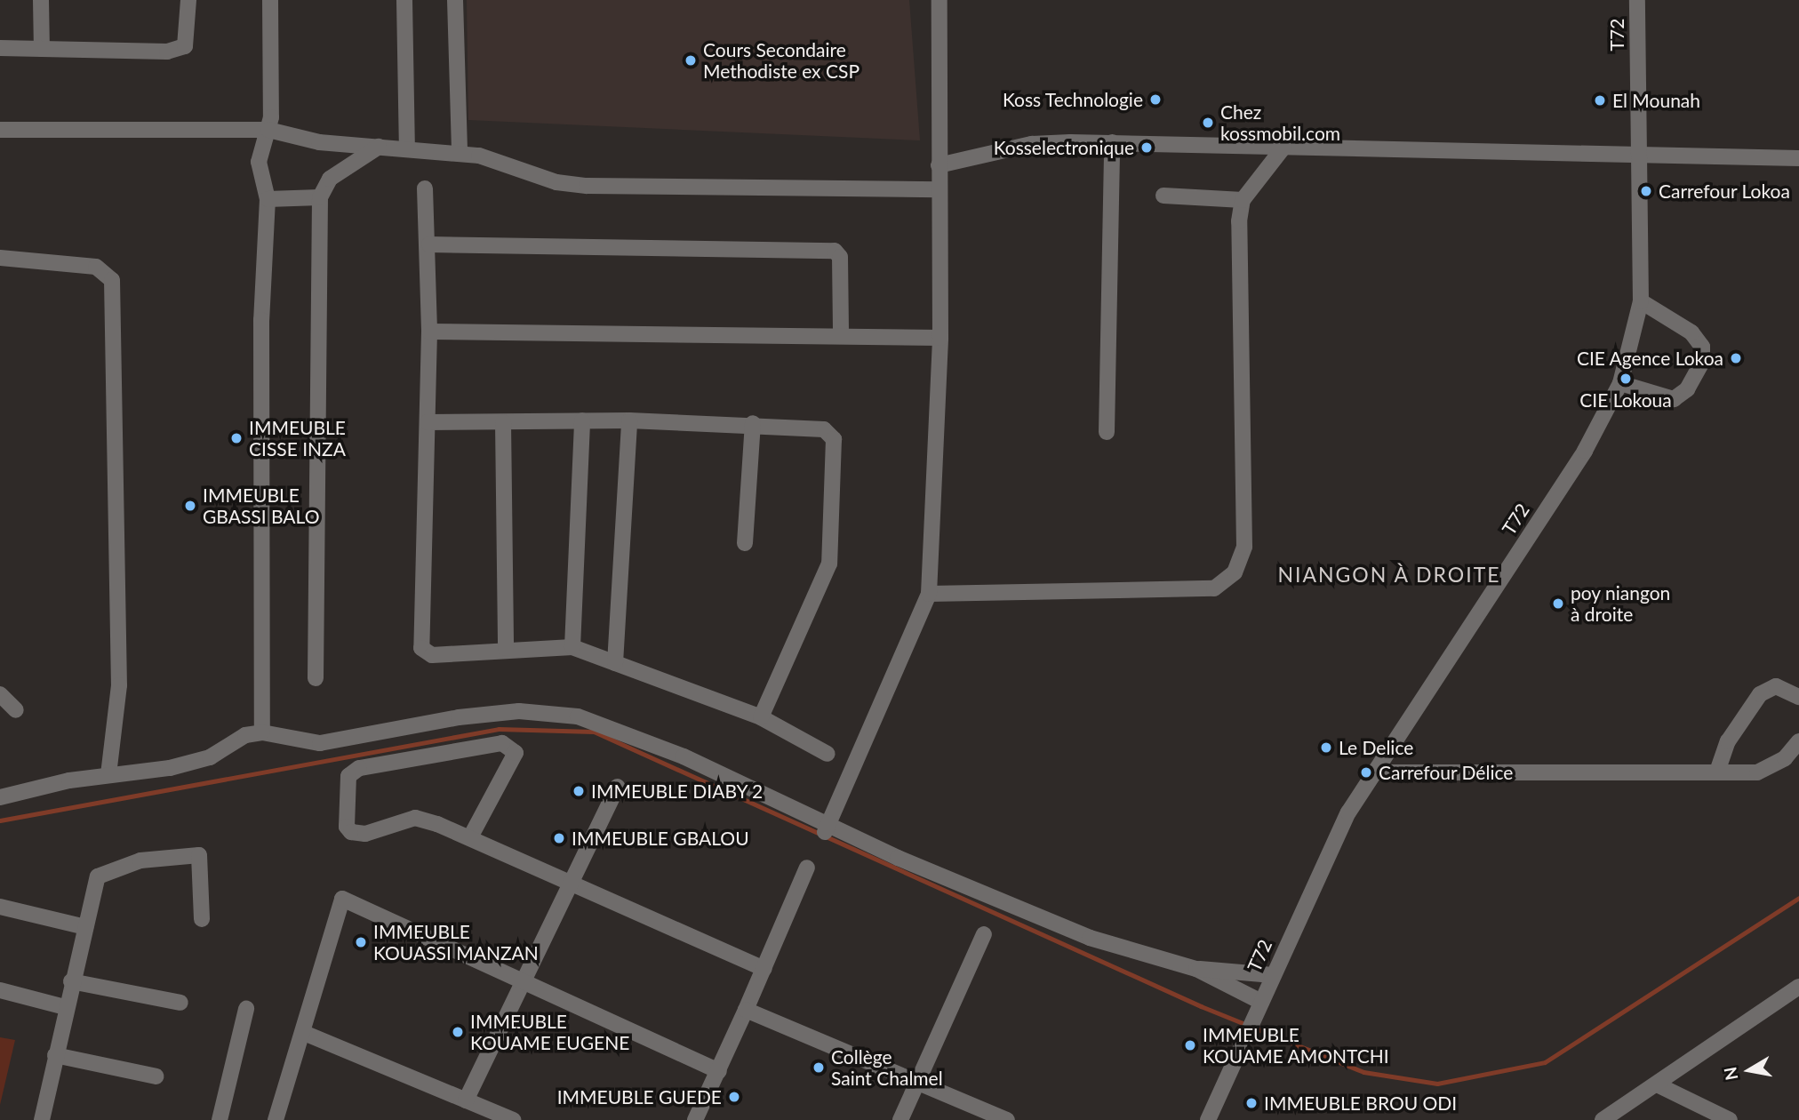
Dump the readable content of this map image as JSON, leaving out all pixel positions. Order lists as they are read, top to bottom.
{
  "streets": {
    "street": ["T72"]
  },
  "districts": ["NIANGON À DROITE"],
  "places": [
    "Cours Secondaire Methodiste ex CSP",
    "Koss Technologie",
    "El Mounah",
    "Chez kossmobil.com",
    "Kosselectronique",
    "Carrefour Lokoa",
    "CIE Agence Lokoa",
    "CIE Lokoua",
    "IMMEUBLE CISSE INZA",
    "IMMEUBLE GBASSI BALO",
    "poy niangon à droite",
    "Le Delice",
    "Carrefour Délice",
    "IMMEUBLE DIABY 2",
    "IMMEUBLE GBALOU",
    "IMMEUBLE KOUASSI MANZAN",
    "IMMEUBLE KOUAME EUGENE",
    "IMMEUBLE KOUAME AMONTCHI",
    "Collège Saint Chalmel",
    "IMMEUBLE GUEDE",
    "IMMEUBLE BROU ODI"
  ],
  "north": "left"
}
